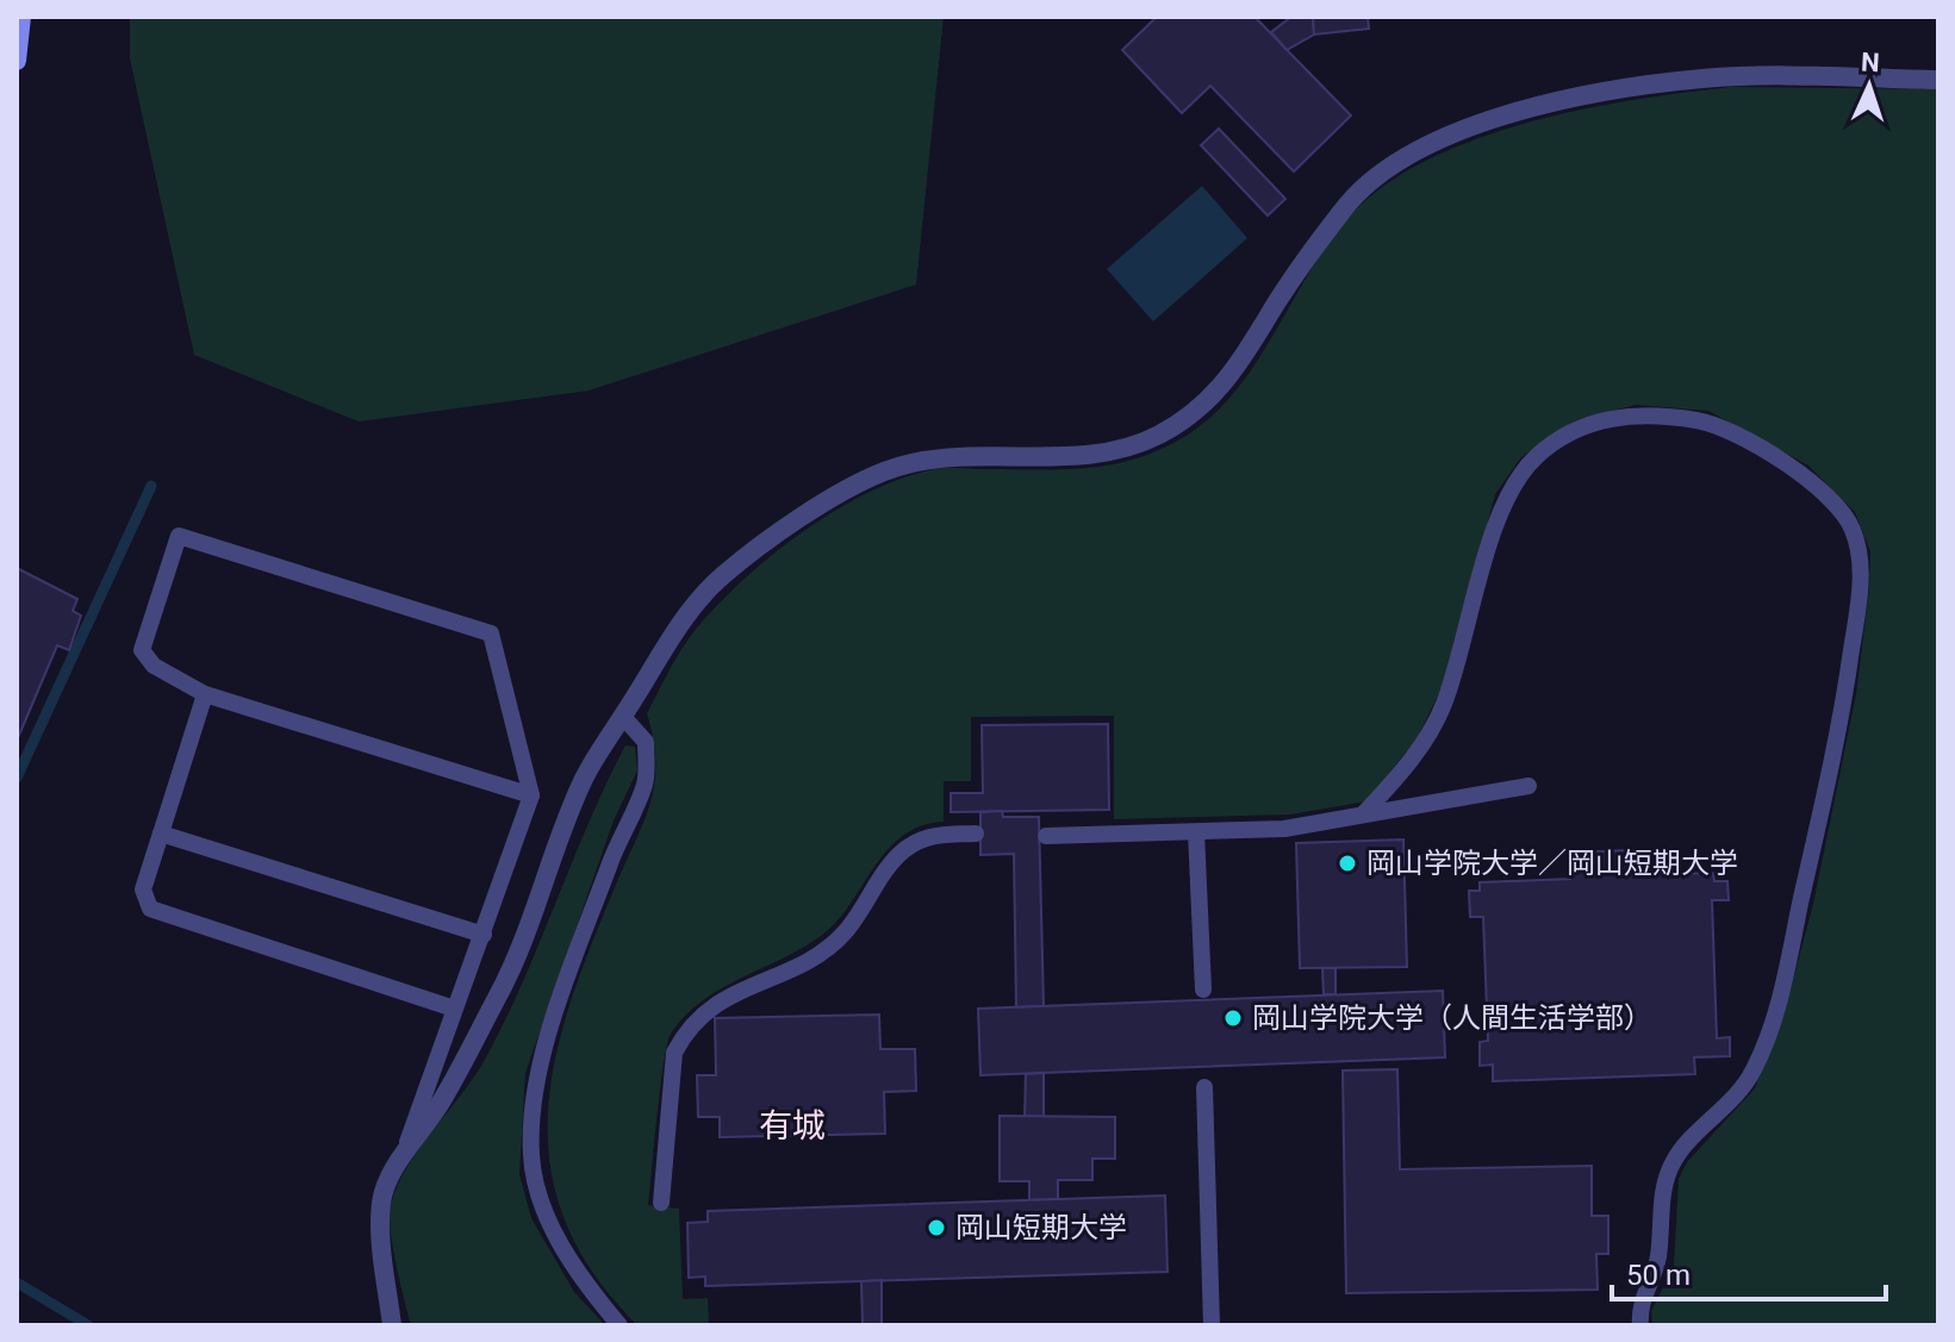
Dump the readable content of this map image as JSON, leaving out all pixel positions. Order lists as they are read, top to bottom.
{
  "districts": ["有城"],
  "places": ["岡山学院大学／岡山短期大学", "岡山学院大学（人間生活学部）", "岡山短期大学"],
  "scale_bar": "50 m",
  "north": "top"
}
